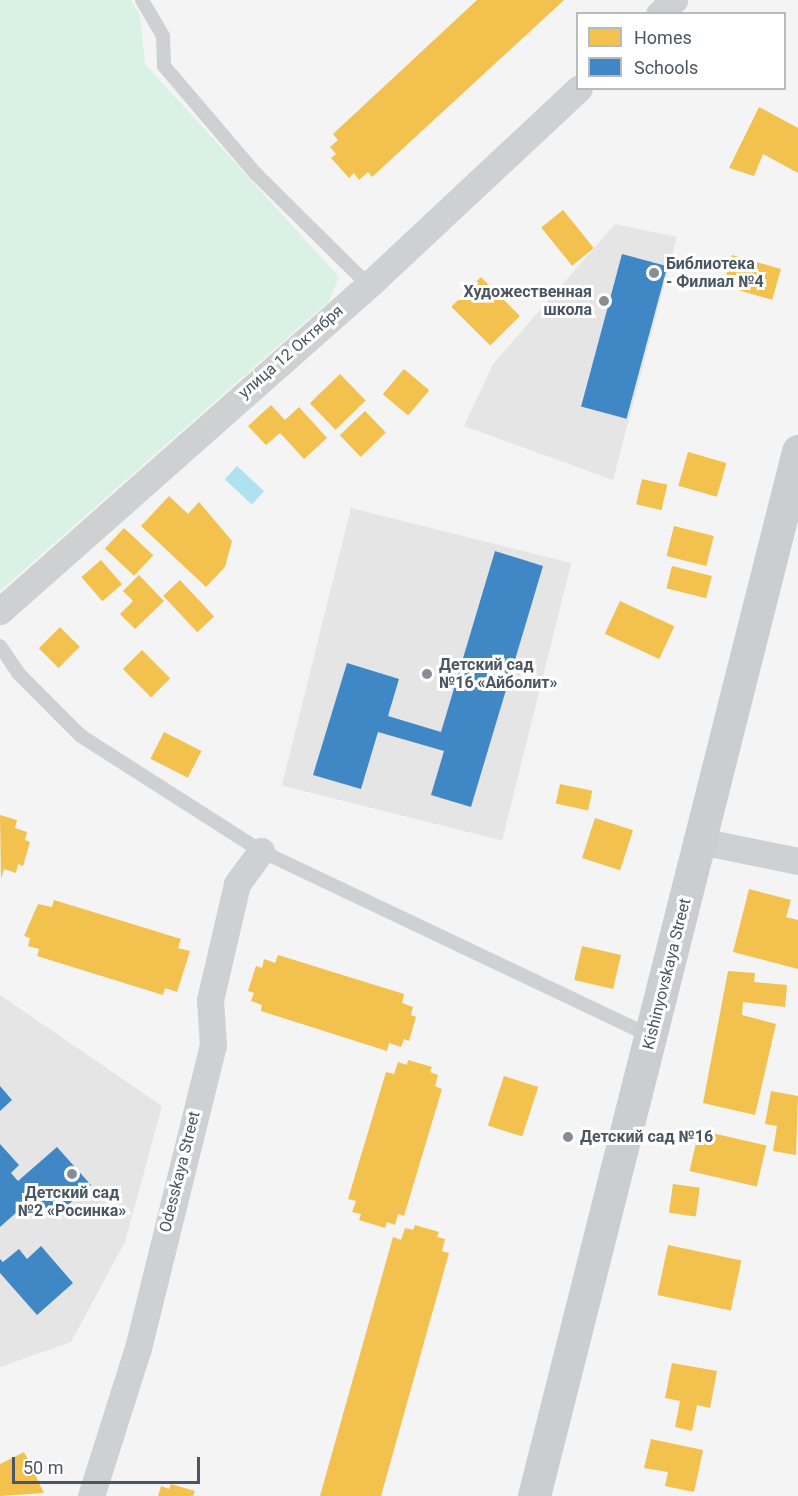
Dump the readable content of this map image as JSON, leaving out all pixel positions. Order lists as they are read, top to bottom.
{
  "streets": {
    "main road": ["Kishinyovskaya Street"],
    "street": ["улица 12 Октября", "Odesskaya Street"]
  },
  "places": [
    "Библиотека - Филиал №4",
    "Художественная школа",
    "Детский сад №16 «Айболит»",
    "Детский сад №16",
    "Детский сад №2 «Росинка»"
  ],
  "legend": ["Homes", "Schools"],
  "scale_bar": "50 m"
}
